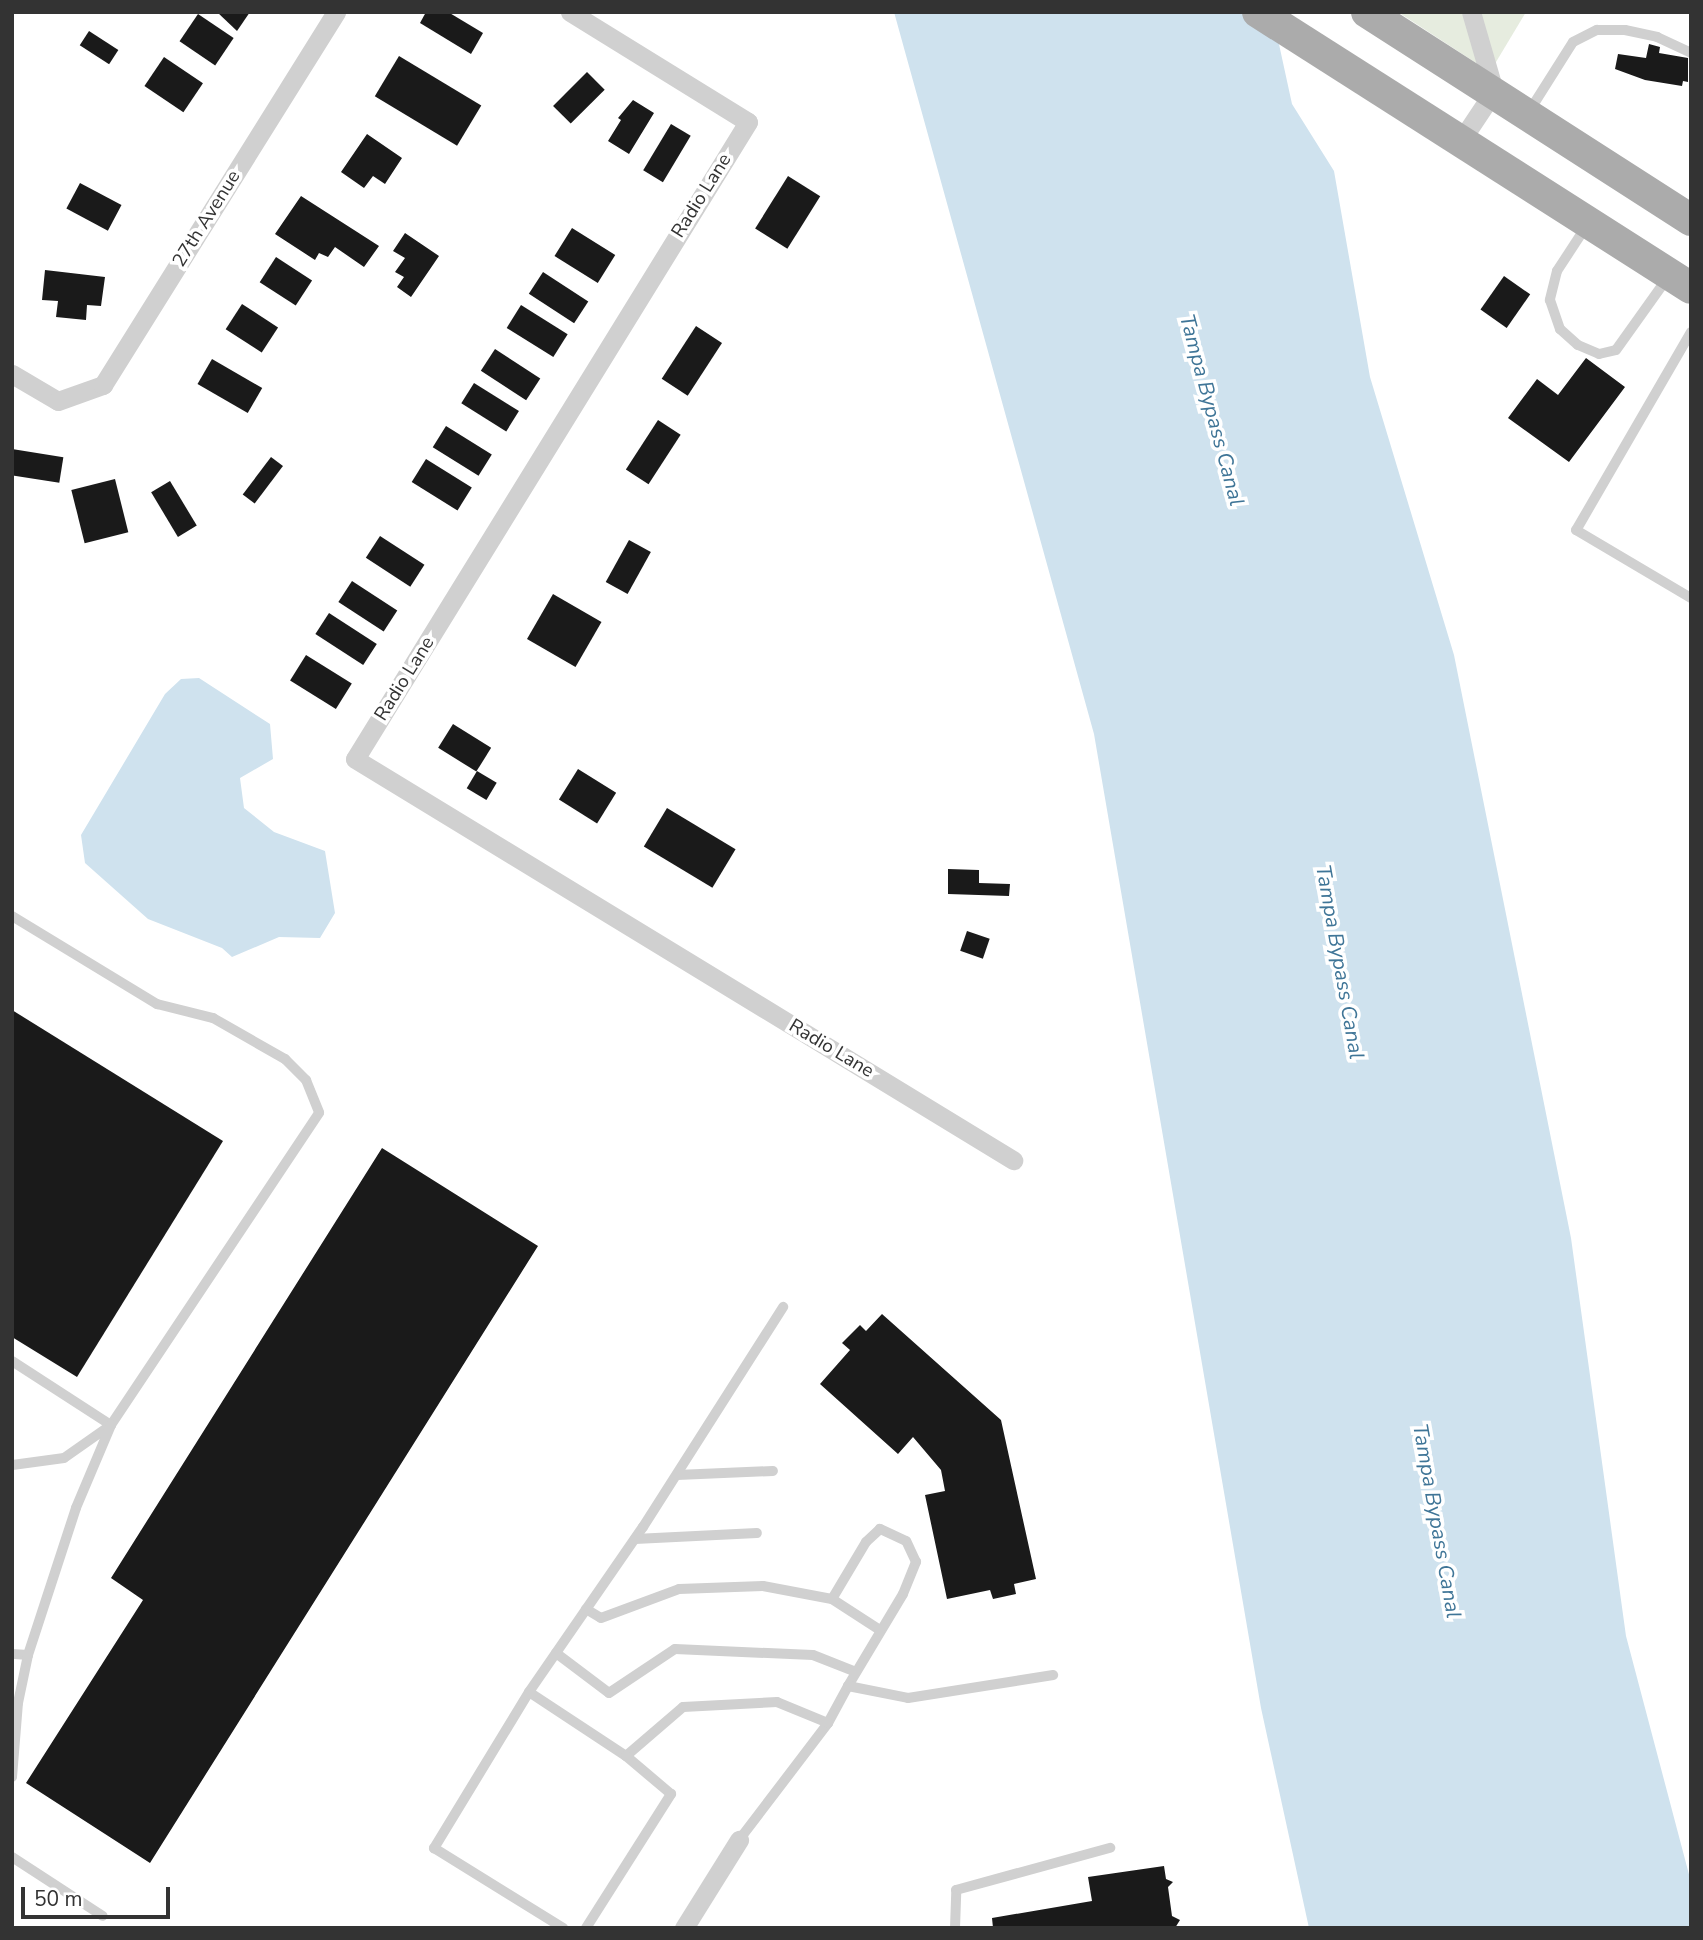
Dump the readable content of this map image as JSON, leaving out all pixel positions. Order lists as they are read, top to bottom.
{
  "streets": {
    "street": ["Radio Lane", "27th Avenue"]
  },
  "water": ["Tampa Bypass Canal"],
  "scale_bar": "50 m"
}
